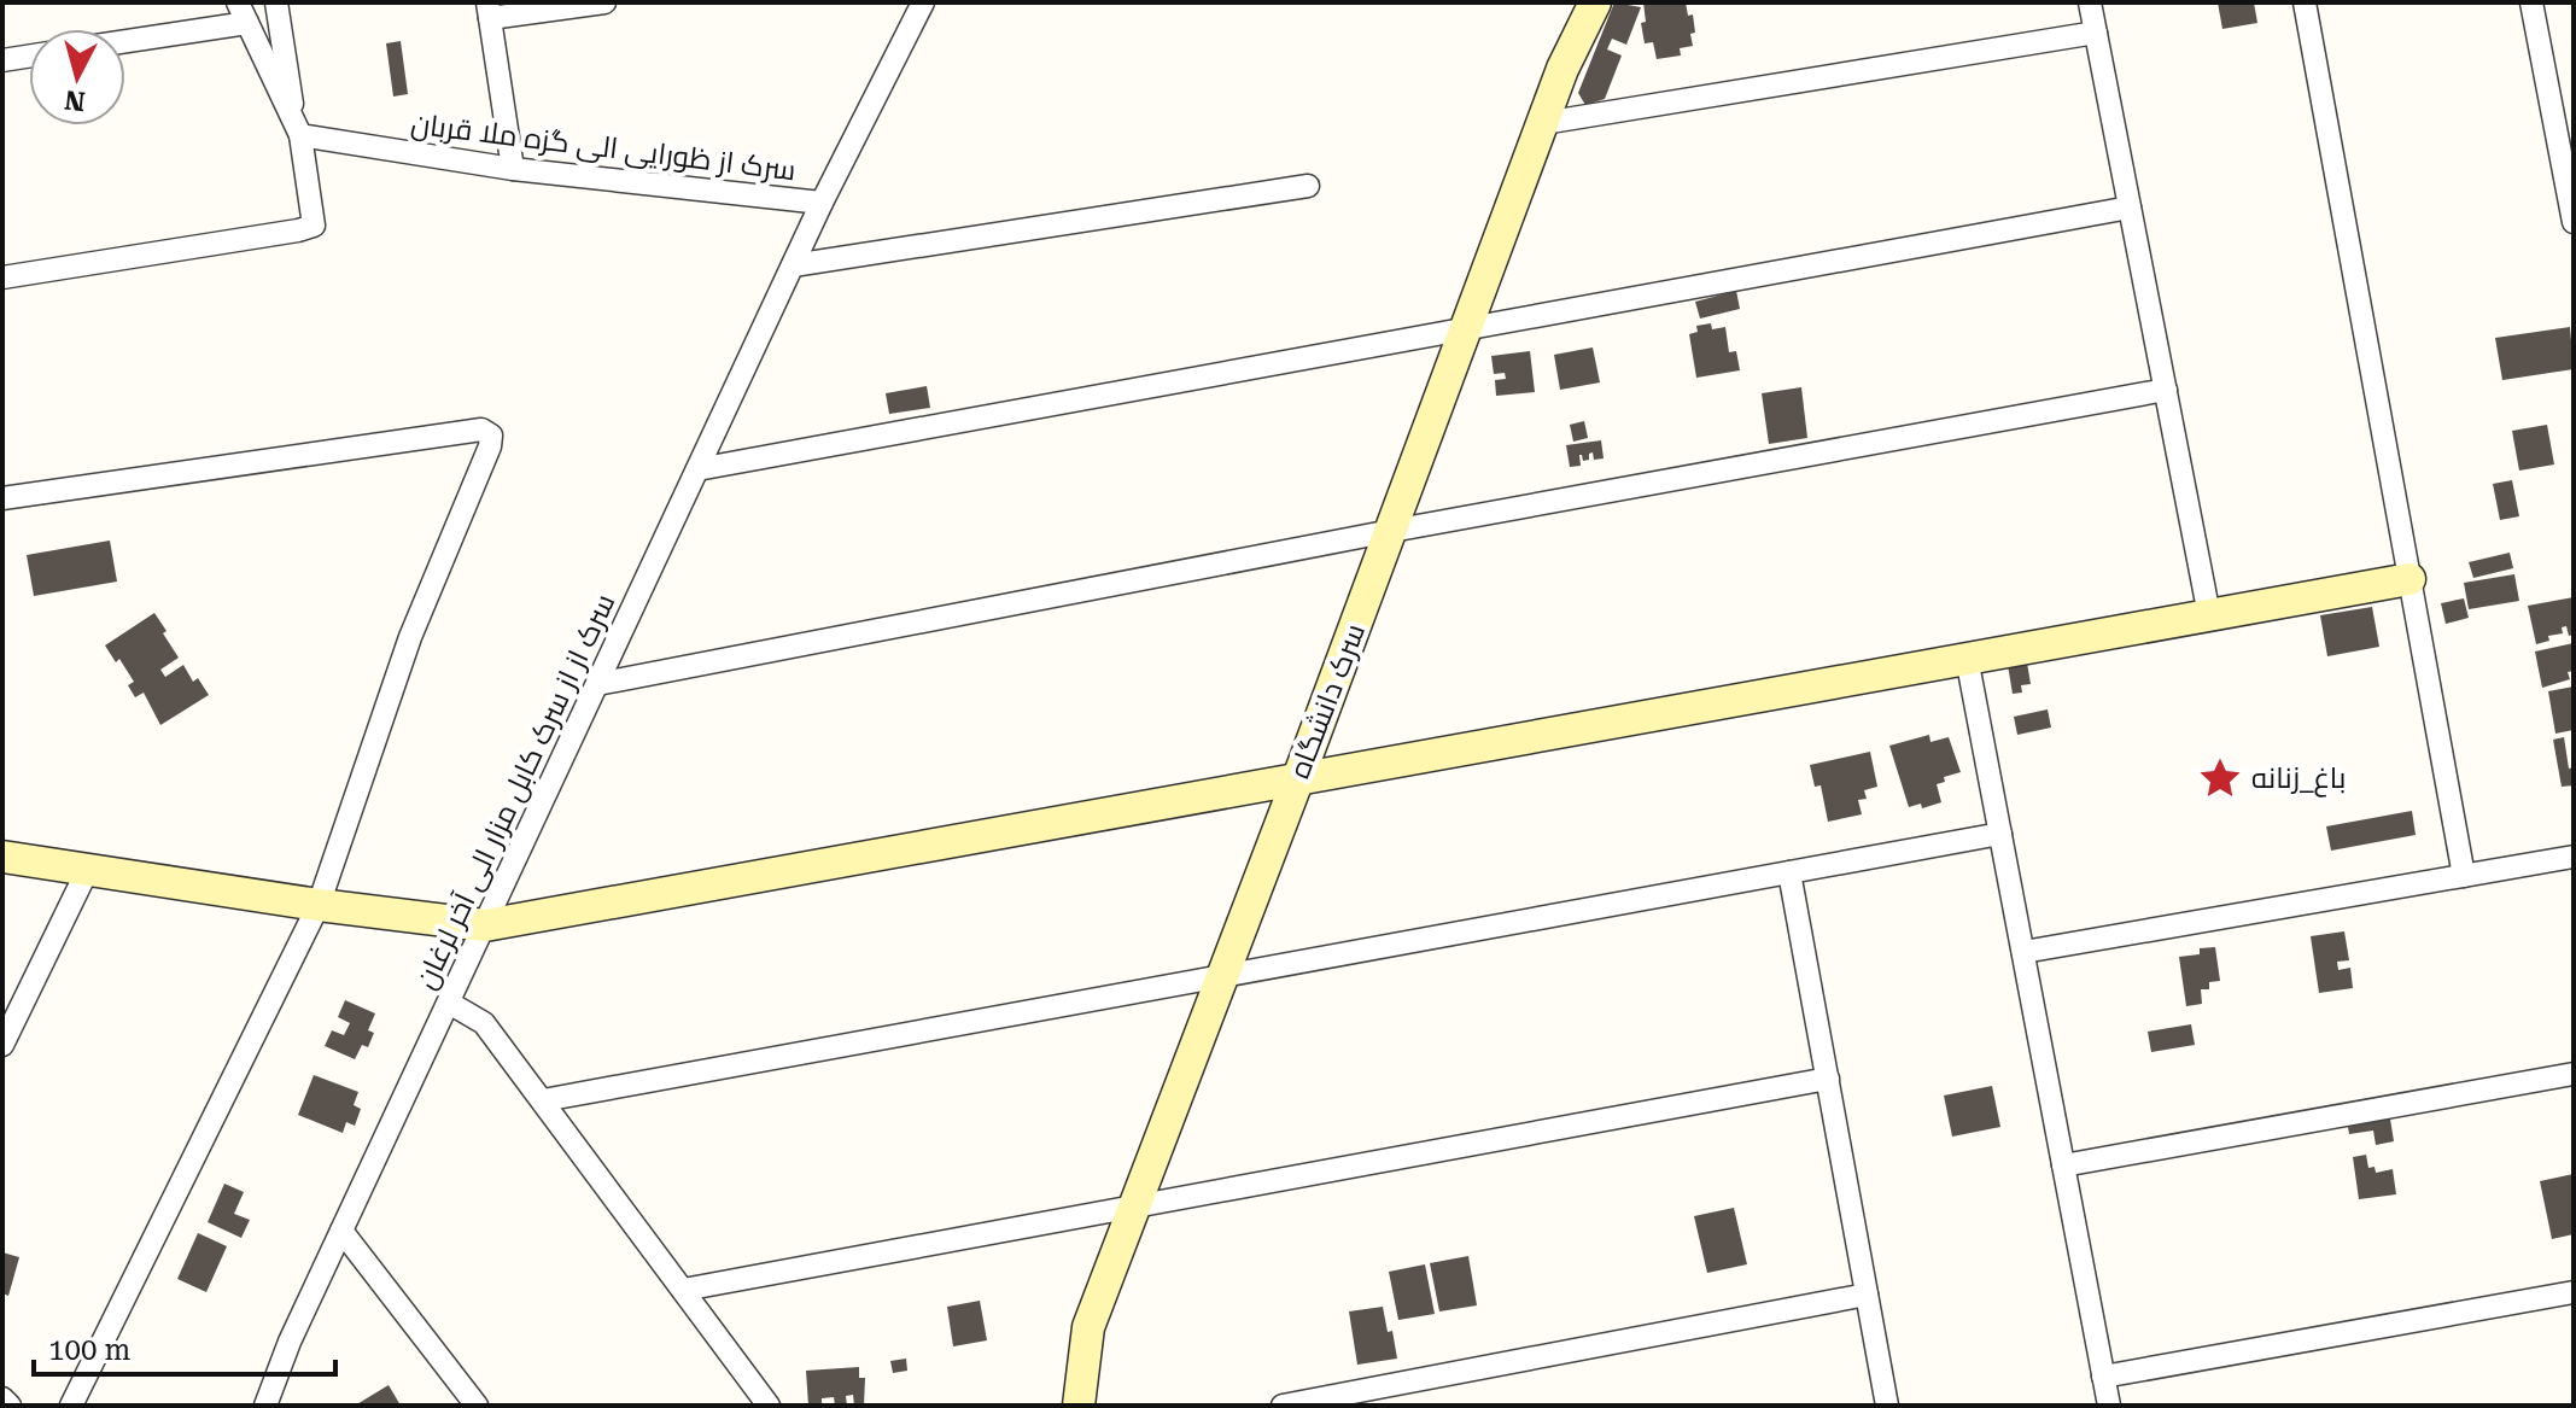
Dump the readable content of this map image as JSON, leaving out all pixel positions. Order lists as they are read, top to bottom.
{
  "streets": {
    "street": ["سرک از ظورایی الی گزه ملا قربان", "سرک دانشگاه", "سرک از از سرک کابل مزار الی آخر لرغان"]
  },
  "crossings": [
    ["سرک از ظورایی الی گزه ملا قربان", "سرک از از سرک کابل مزار الی آخر لرغان"]
  ],
  "places": {
    "place": ["باغ_زنانه"]
  },
  "scale_bar": "100 m",
  "north": "bottom"
}
